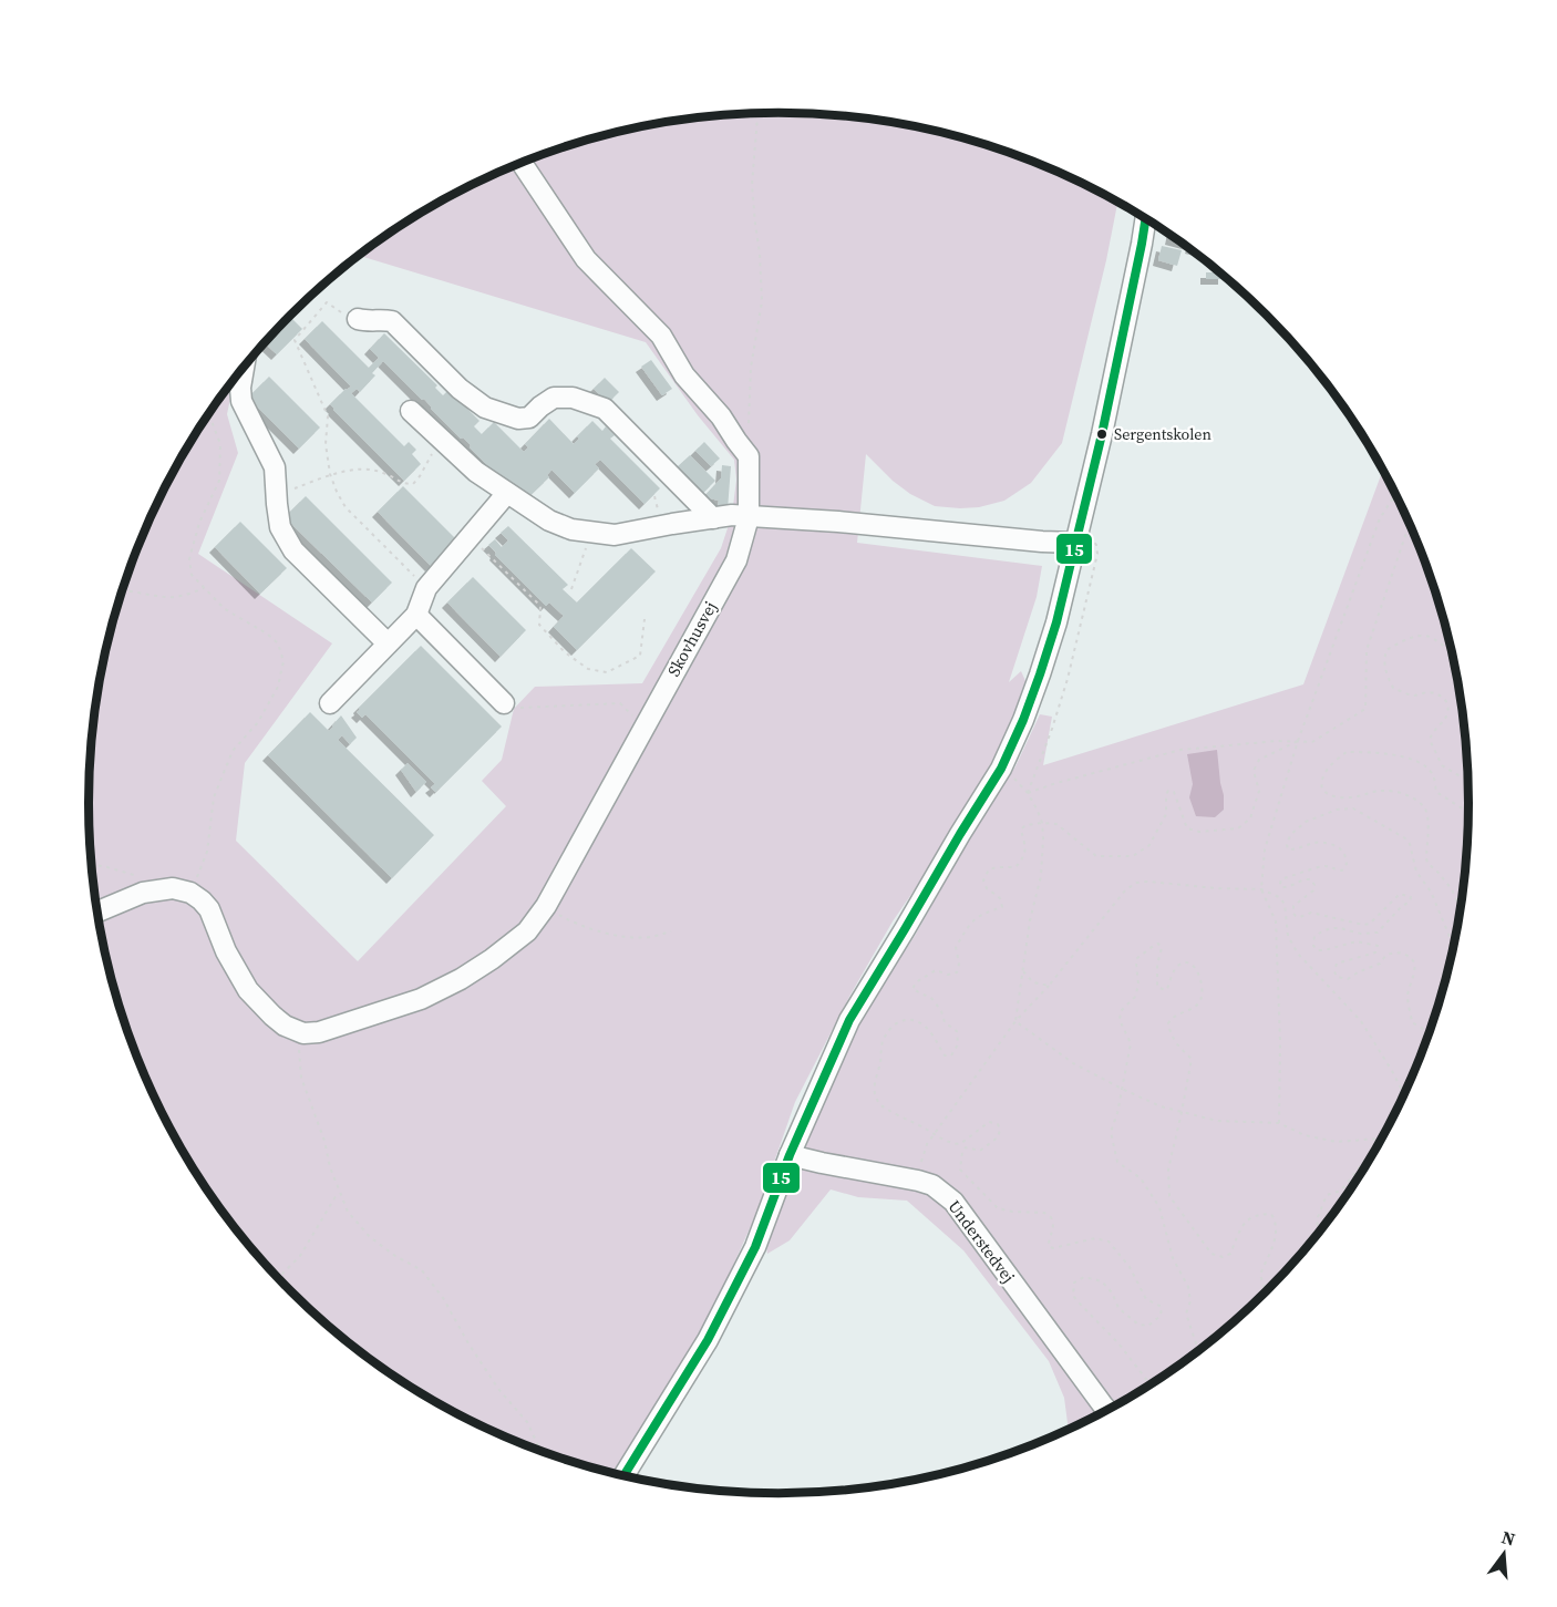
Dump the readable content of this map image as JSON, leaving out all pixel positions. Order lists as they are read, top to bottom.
{
  "streets": {
    "street": ["Skovhusvej", "Understedvej"]
  },
  "places": ["Sergentskolen"],
  "lines": ["transit line 15"],
  "north": "top"
}
